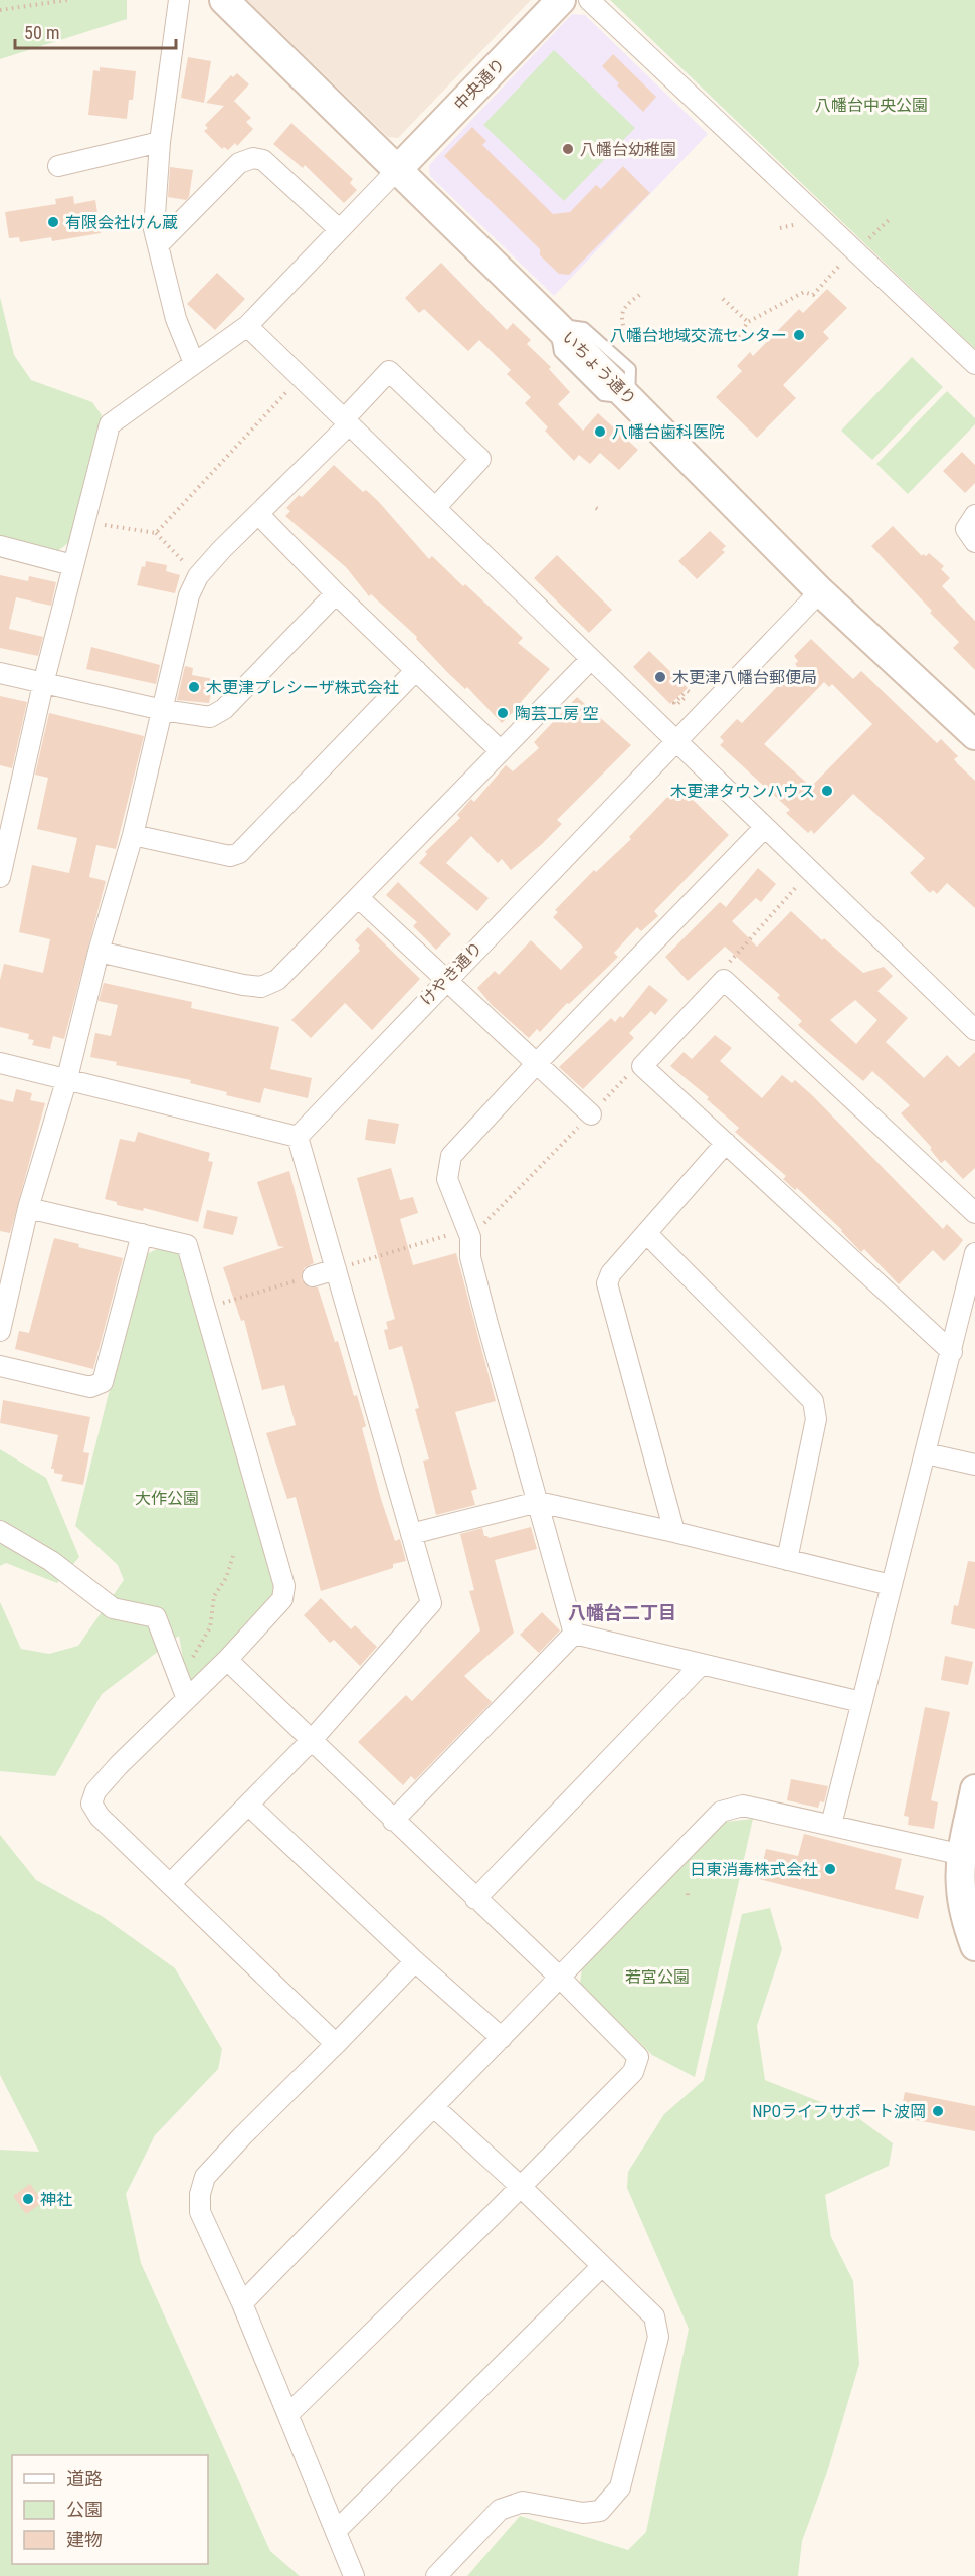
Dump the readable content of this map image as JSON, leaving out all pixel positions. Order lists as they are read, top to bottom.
{
  "streets": {
    "street": ["中央通り", "いちょう通り", "けやき通り"]
  },
  "crossings": [
    ["中央通り", "いちょう通り"],
    ["いちょう通り", "けやき通り"]
  ],
  "districts": ["八幡台二丁目"],
  "parks": ["八幡台中央公園", "大作公園", "若宮公園"],
  "places": [
    "八幡台幼稚園",
    "有限会社けん蔵",
    "八幡台地域交流センター",
    "八幡台歯科医院",
    "木更津八幡台郵便局",
    "木更津プレシーザ株式会社",
    "陶芸工房 空",
    "木更津タウンハウス",
    "日東消毒株式会社",
    "NPOライフサポート波岡",
    "神社"
  ],
  "legend": ["道路", "公園", "建物"],
  "scale_bar": "50 m"
}
